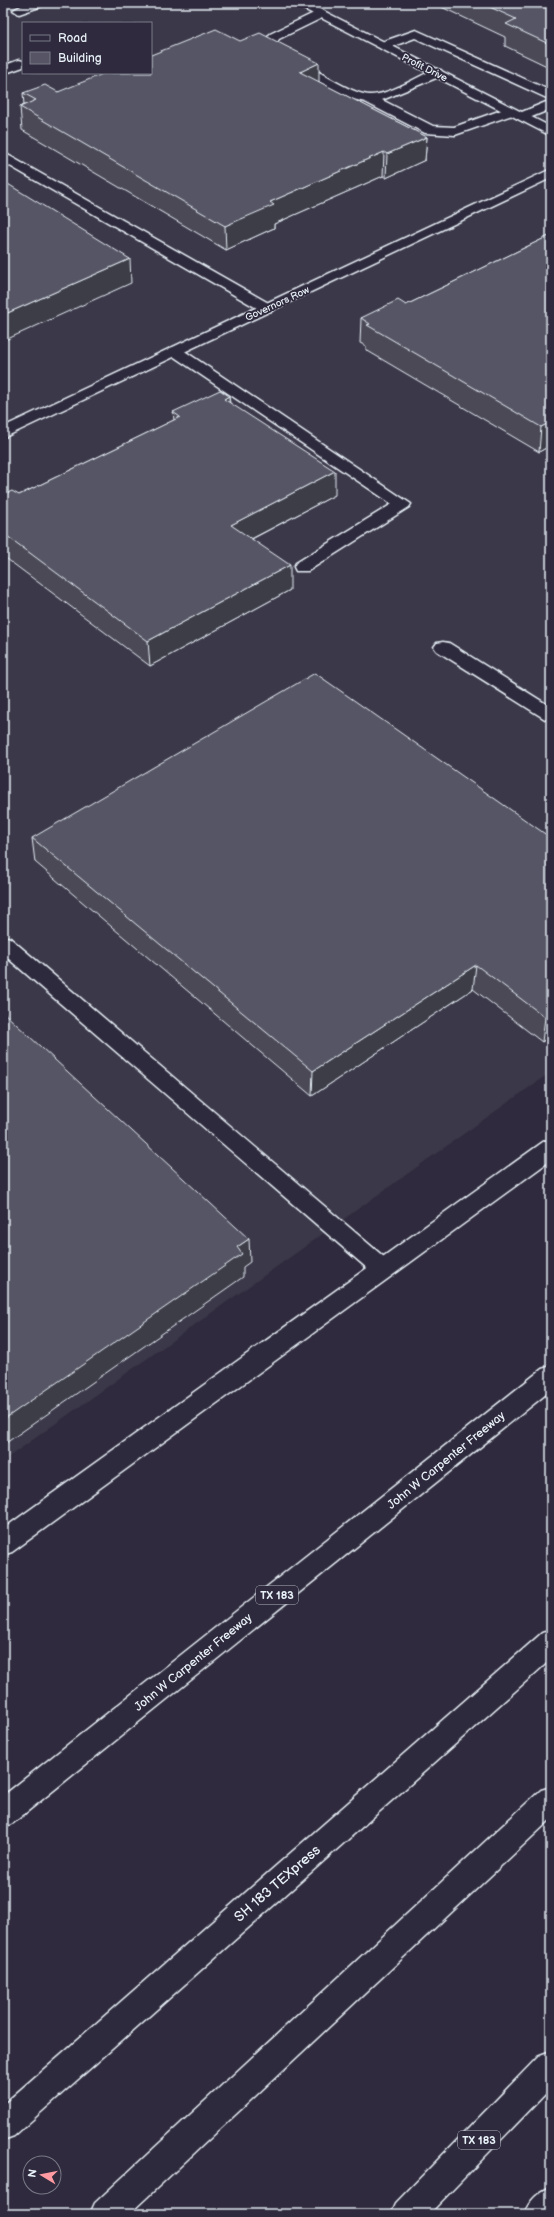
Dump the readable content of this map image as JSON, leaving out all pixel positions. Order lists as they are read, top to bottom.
{
  "streets": {
    "main road": [
      "Profit Drive",
      "Governors Row",
      "John W Carpenter Freeway",
      "TX 183",
      "SH 183 TEXpress"
    ]
  },
  "legend": ["Road", "Building"],
  "north": "left"
}
